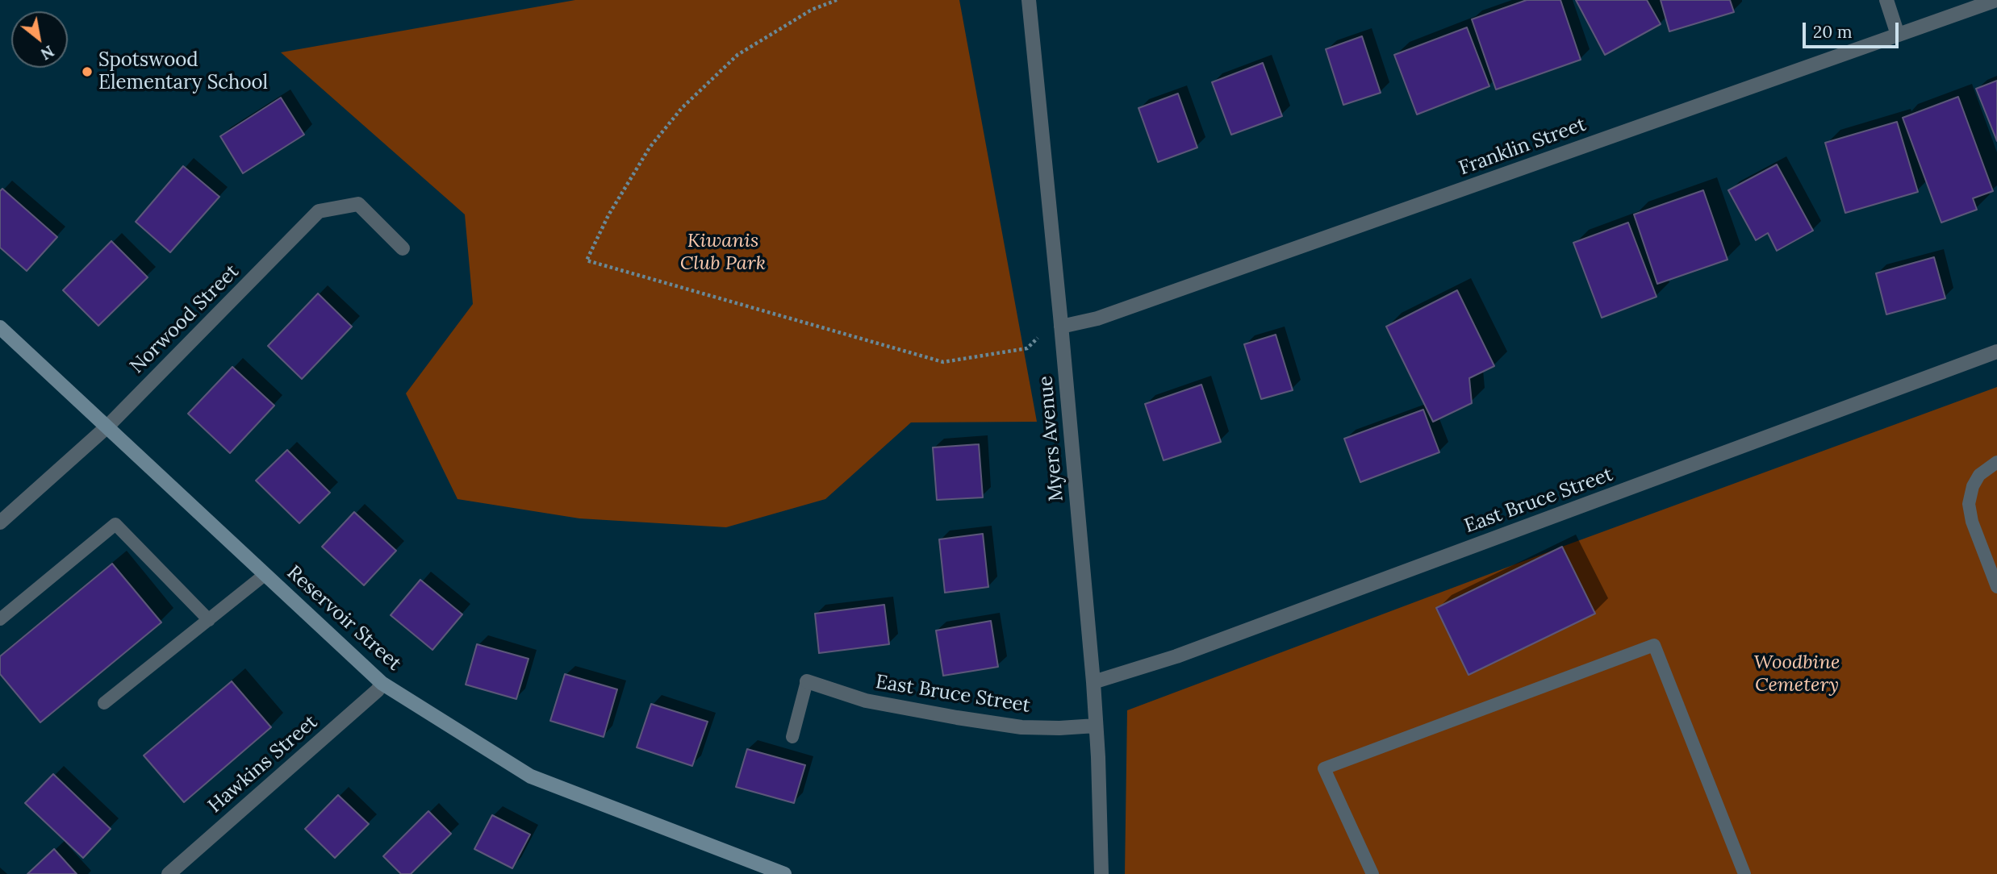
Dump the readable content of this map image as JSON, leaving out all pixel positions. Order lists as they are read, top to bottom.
{
  "streets": {
    "main road": ["Reservoir Street"],
    "street": [
      "Franklin Street",
      "Norwood Street",
      "Myers Avenue",
      "East Bruce Street",
      "Hawkins Street"
    ]
  },
  "crossings": [
    ["Franklin Street", "Myers Avenue"],
    ["Norwood Street", "Reservoir Street"],
    ["Myers Avenue", "East Bruce Street"],
    ["Reservoir Street", "Hawkins Street"]
  ],
  "parks": ["Kiwanis Club Park", "Woodbine Cemetery"],
  "places": ["Spotswood Elementary School"],
  "scale_bar": "20 m",
  "north": "bottom right"
}
